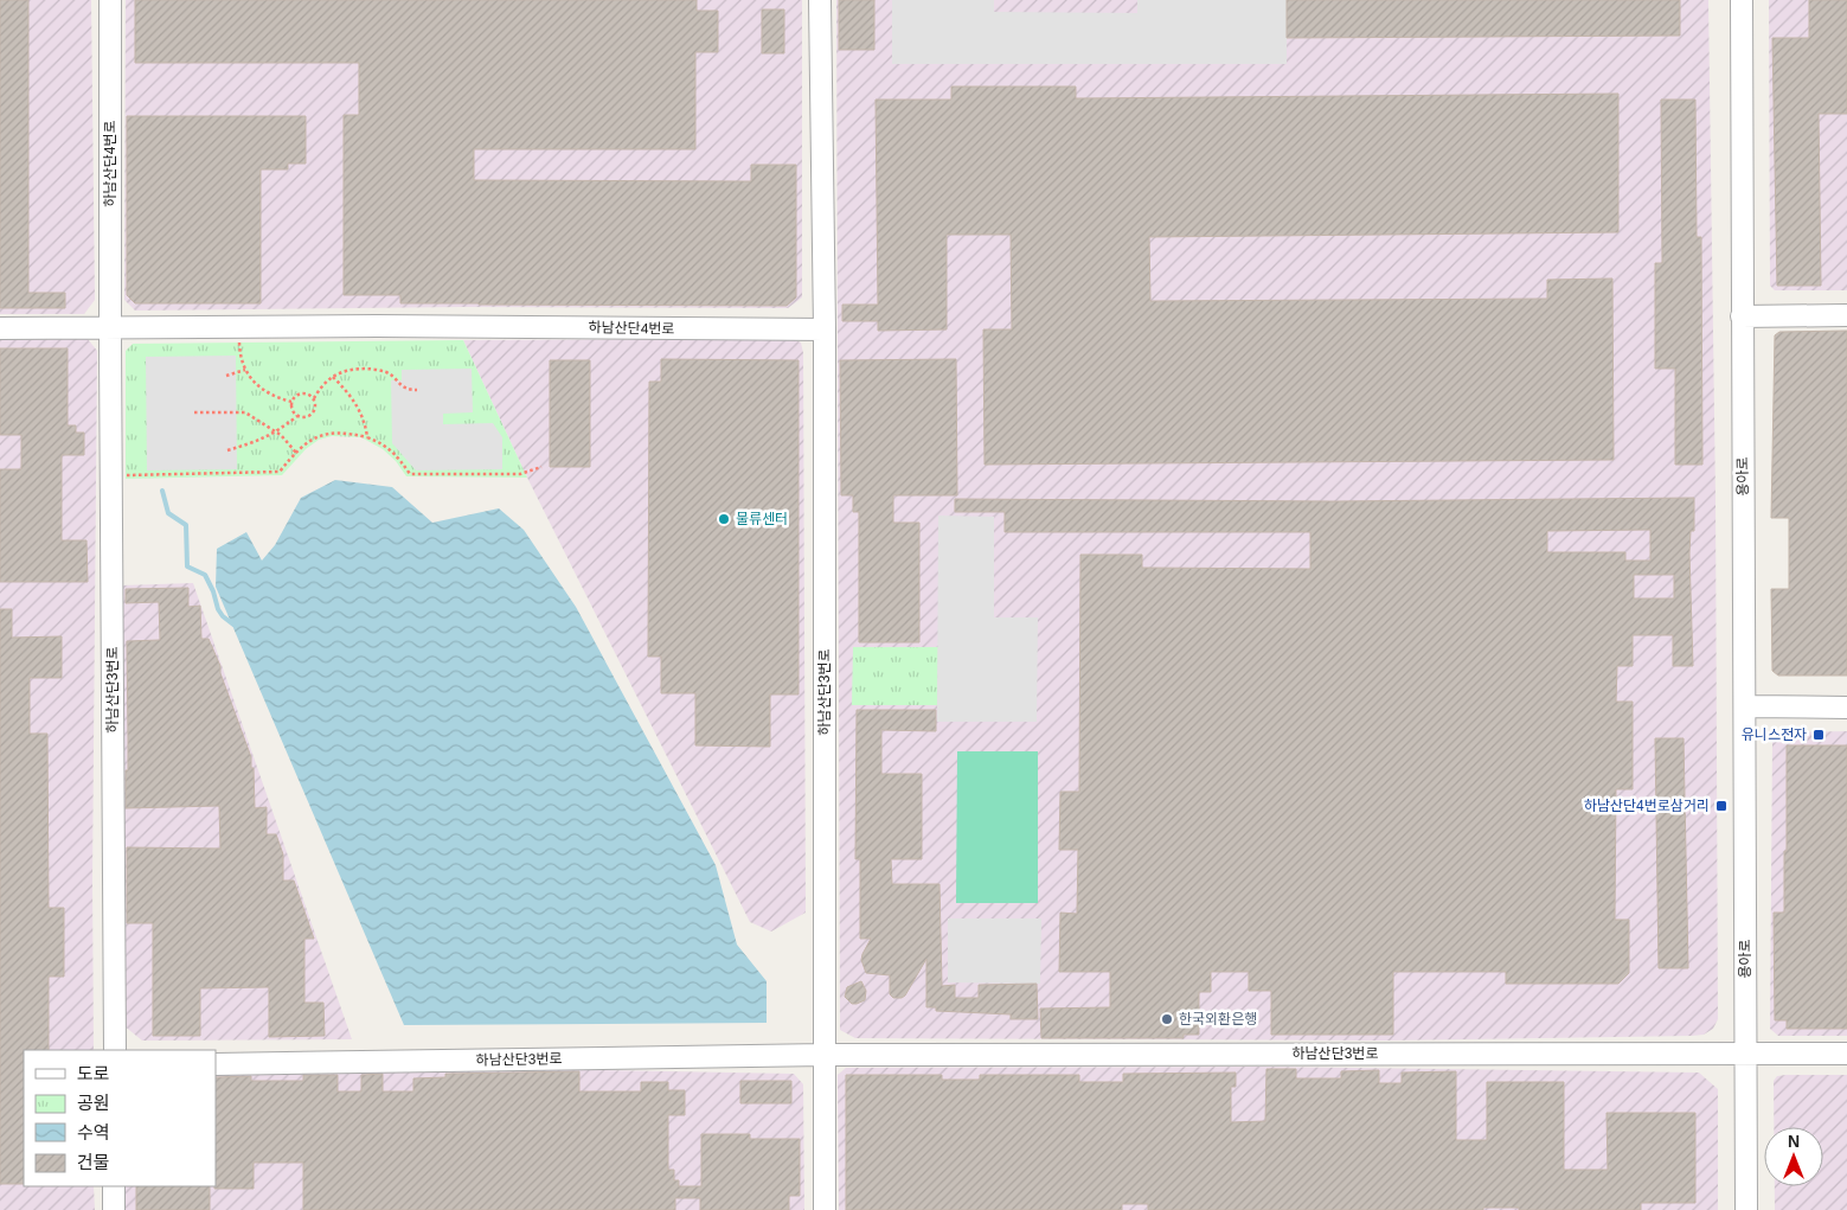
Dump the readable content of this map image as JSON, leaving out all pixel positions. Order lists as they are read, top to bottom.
{
  "streets": {
    "street": ["하남산단4번로", "용아로", "하남산단3번로"]
  },
  "crossings": [
    ["하남산단4번로", "하남산단3번로"],
    ["용아로", "하남산단3번로"]
  ],
  "places": {
    "other": ["물류센터", "한국외환은행"],
    "transit": ["유니스전자", "하남산단4번로삼거리"]
  },
  "legend": [
    "도로",
    "공원",
    "수역",
    "건물"
  ],
  "north": "top"
}
